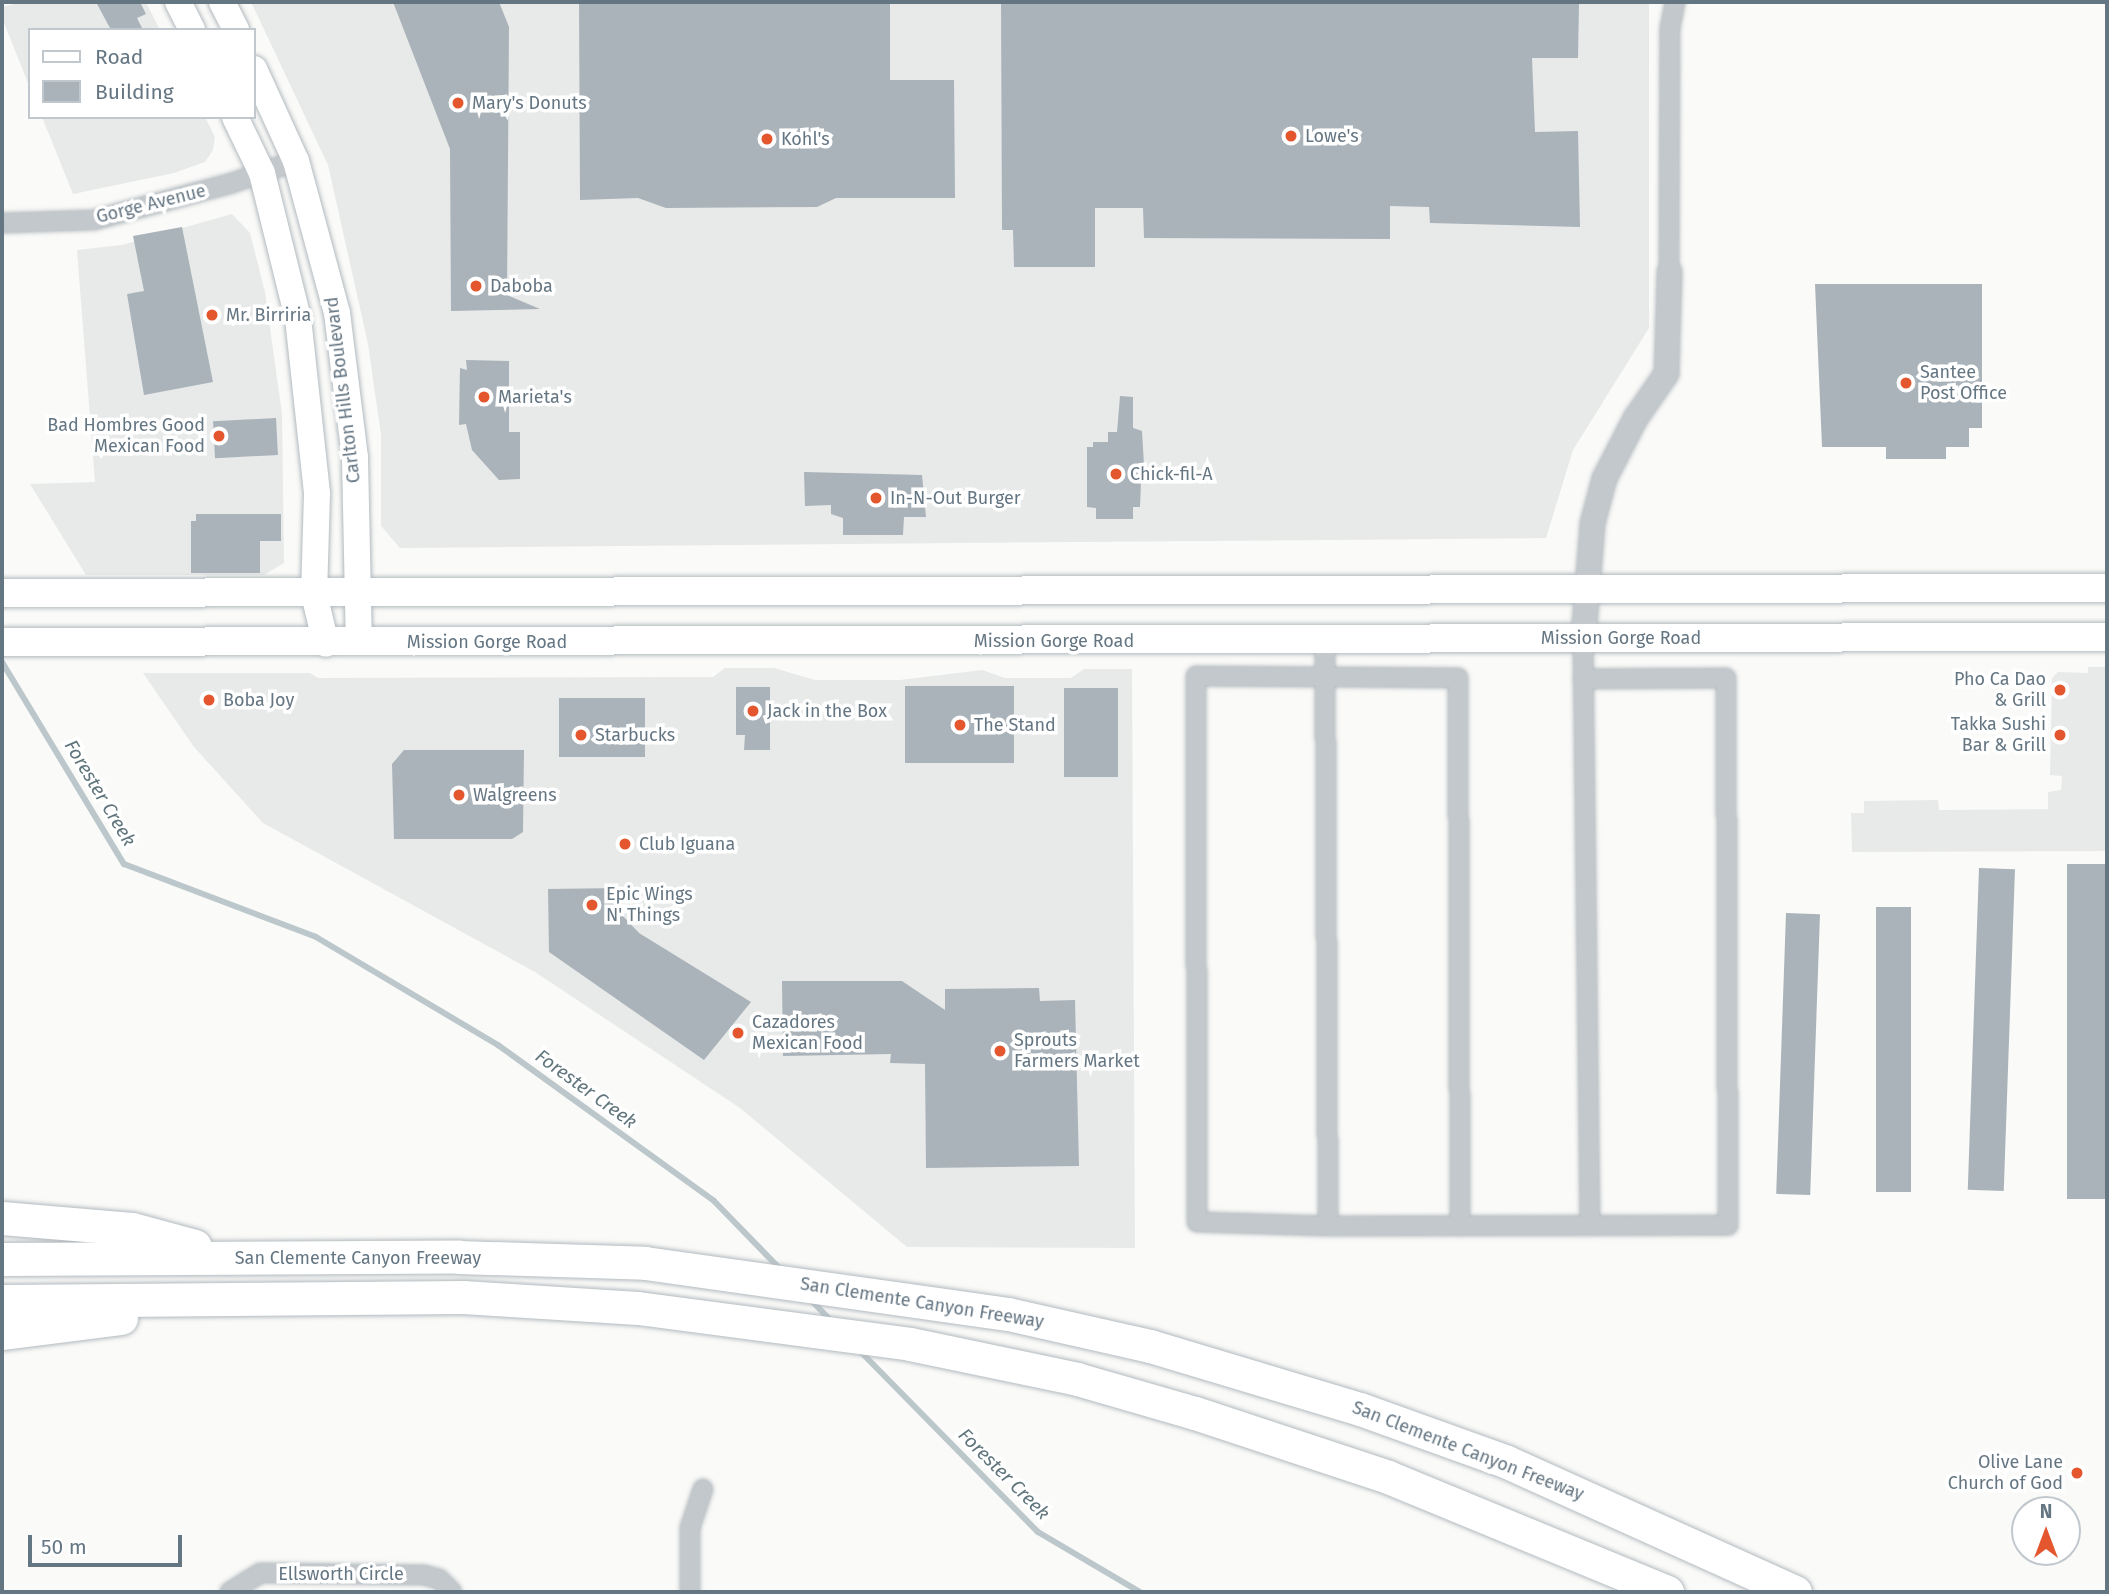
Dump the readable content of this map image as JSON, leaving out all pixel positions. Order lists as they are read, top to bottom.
{
  "streets": {
    "highway": ["San Clemente Canyon Freeway"],
    "main road": ["Carlton Hills Boulevard", "Mission Gorge Road"],
    "street": ["Gorge Avenue", "Ellsworth Circle"]
  },
  "crossings": [
    ["Gorge Avenue", "Carlton Hills Boulevard"],
    ["Carlton Hills Boulevard", "Mission Gorge Road"]
  ],
  "water": ["Forester Creek"],
  "places": [
    "Mary's Donuts",
    "Lowe's",
    "Kohl's",
    "Daboba",
    "Mr. Birriria",
    "Santee Post Office",
    "Marieta's",
    "Bad Hombres Good Mexican Food",
    "Chick-fil-A",
    "In-N-Out Burger",
    "Pho Ca Dao & Grill",
    "Boba Joy",
    "Jack in the Box",
    "The Stand",
    "Starbucks",
    "Takka Sushi Bar & Grill",
    "Walgreens",
    "Club Iguana",
    "Epic Wings N' Things",
    "Cazadores Mexican Food",
    "Sprouts Farmers Market",
    "Olive Lane Church of God"
  ],
  "legend": ["Road", "Building"],
  "scale_bar": "50 m",
  "north": "top"
}
